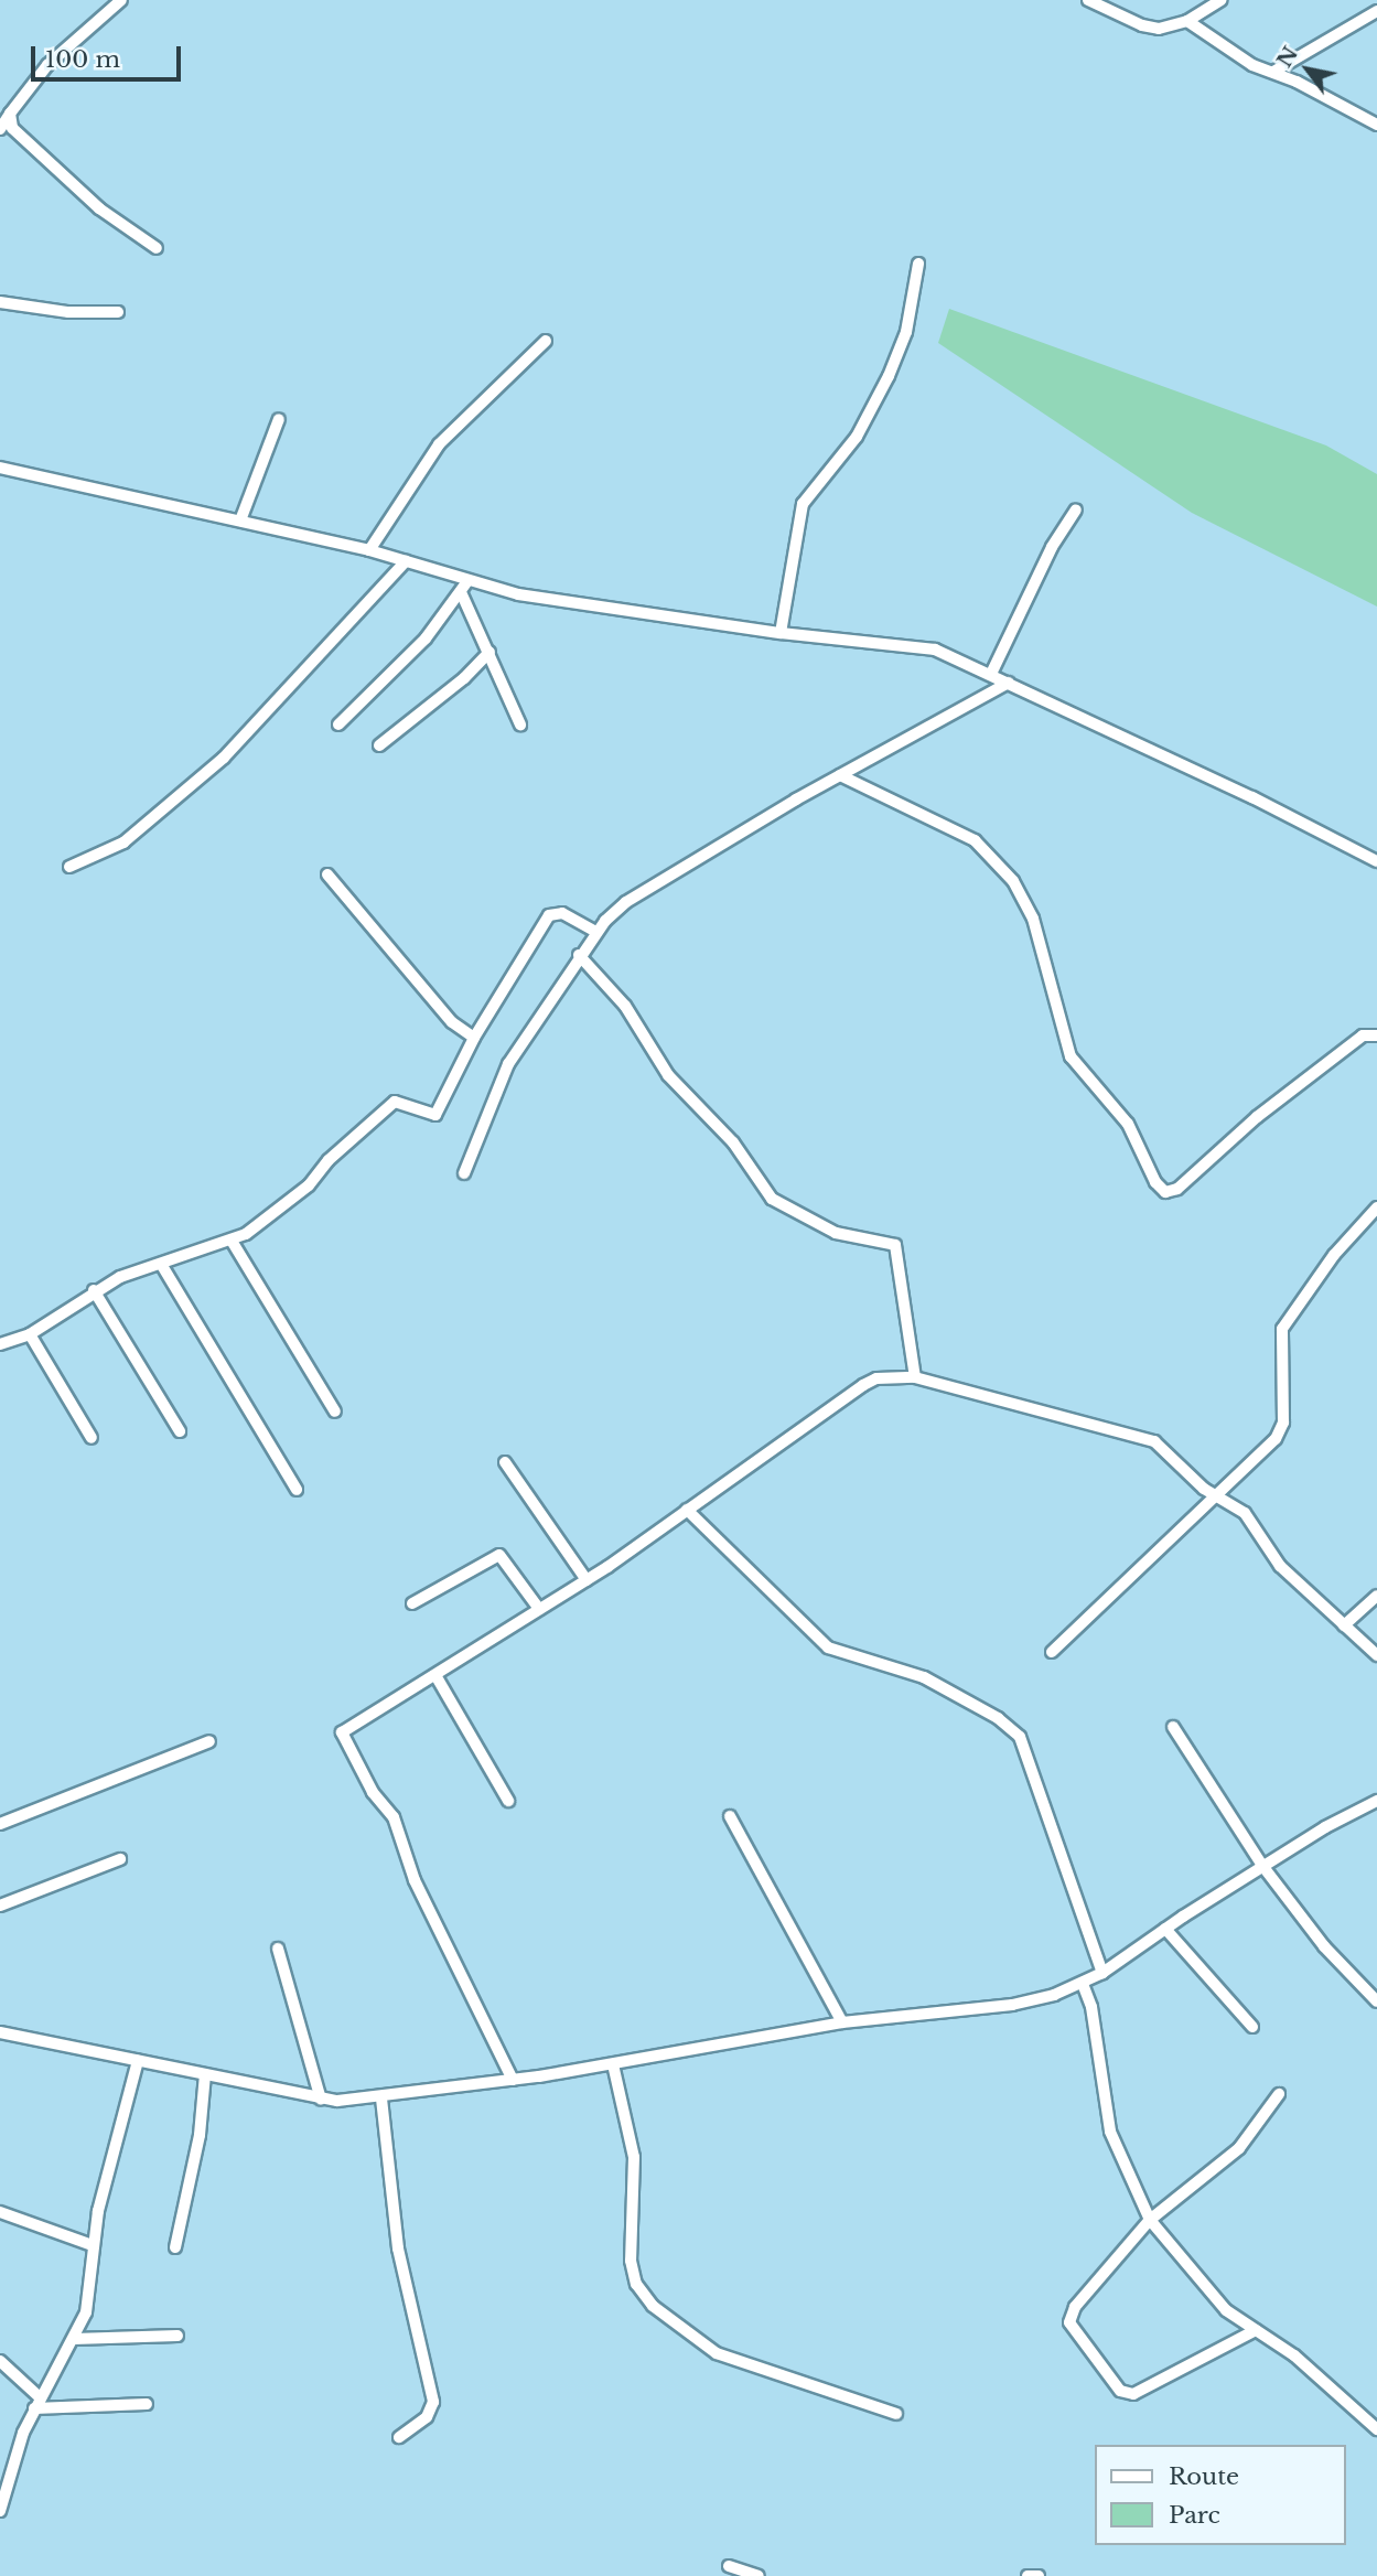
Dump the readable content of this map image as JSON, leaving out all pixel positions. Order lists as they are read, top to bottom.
{
  "legend": ["Route", "Parc"],
  "scale_bar": "100 m",
  "north": "top left"
}
